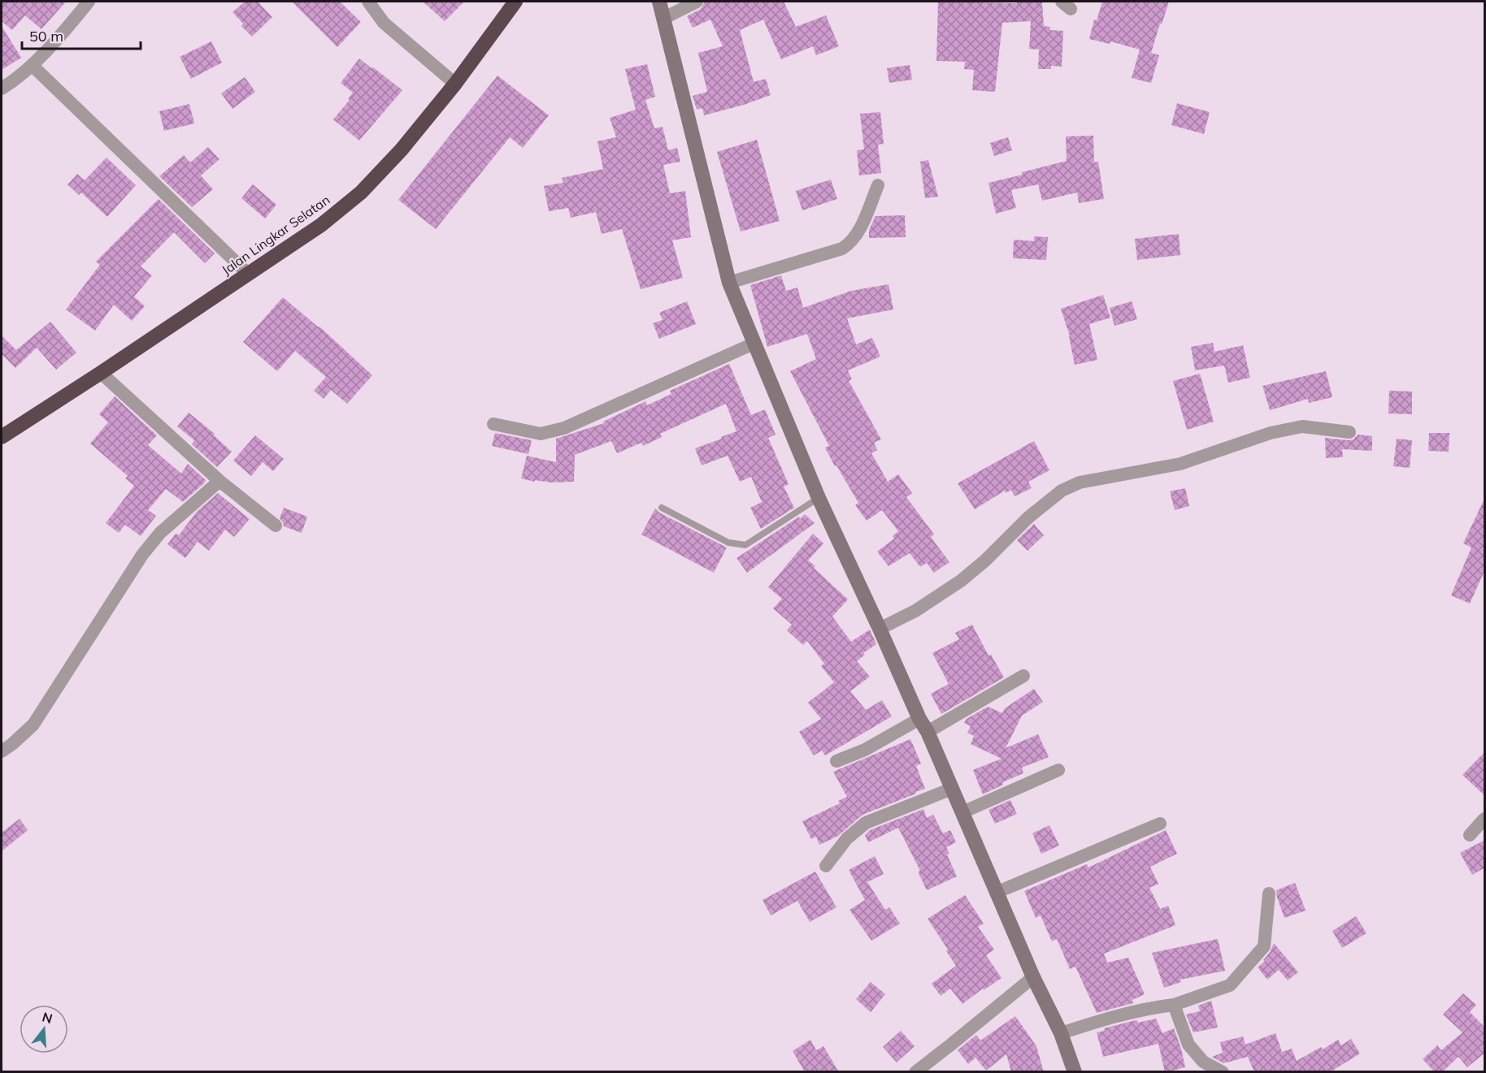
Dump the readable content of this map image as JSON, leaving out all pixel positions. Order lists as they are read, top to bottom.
{
  "streets": {
    "highway": ["Jalan Lingkar Selatan"]
  },
  "scale_bar": "50 m",
  "north": "top"
}
